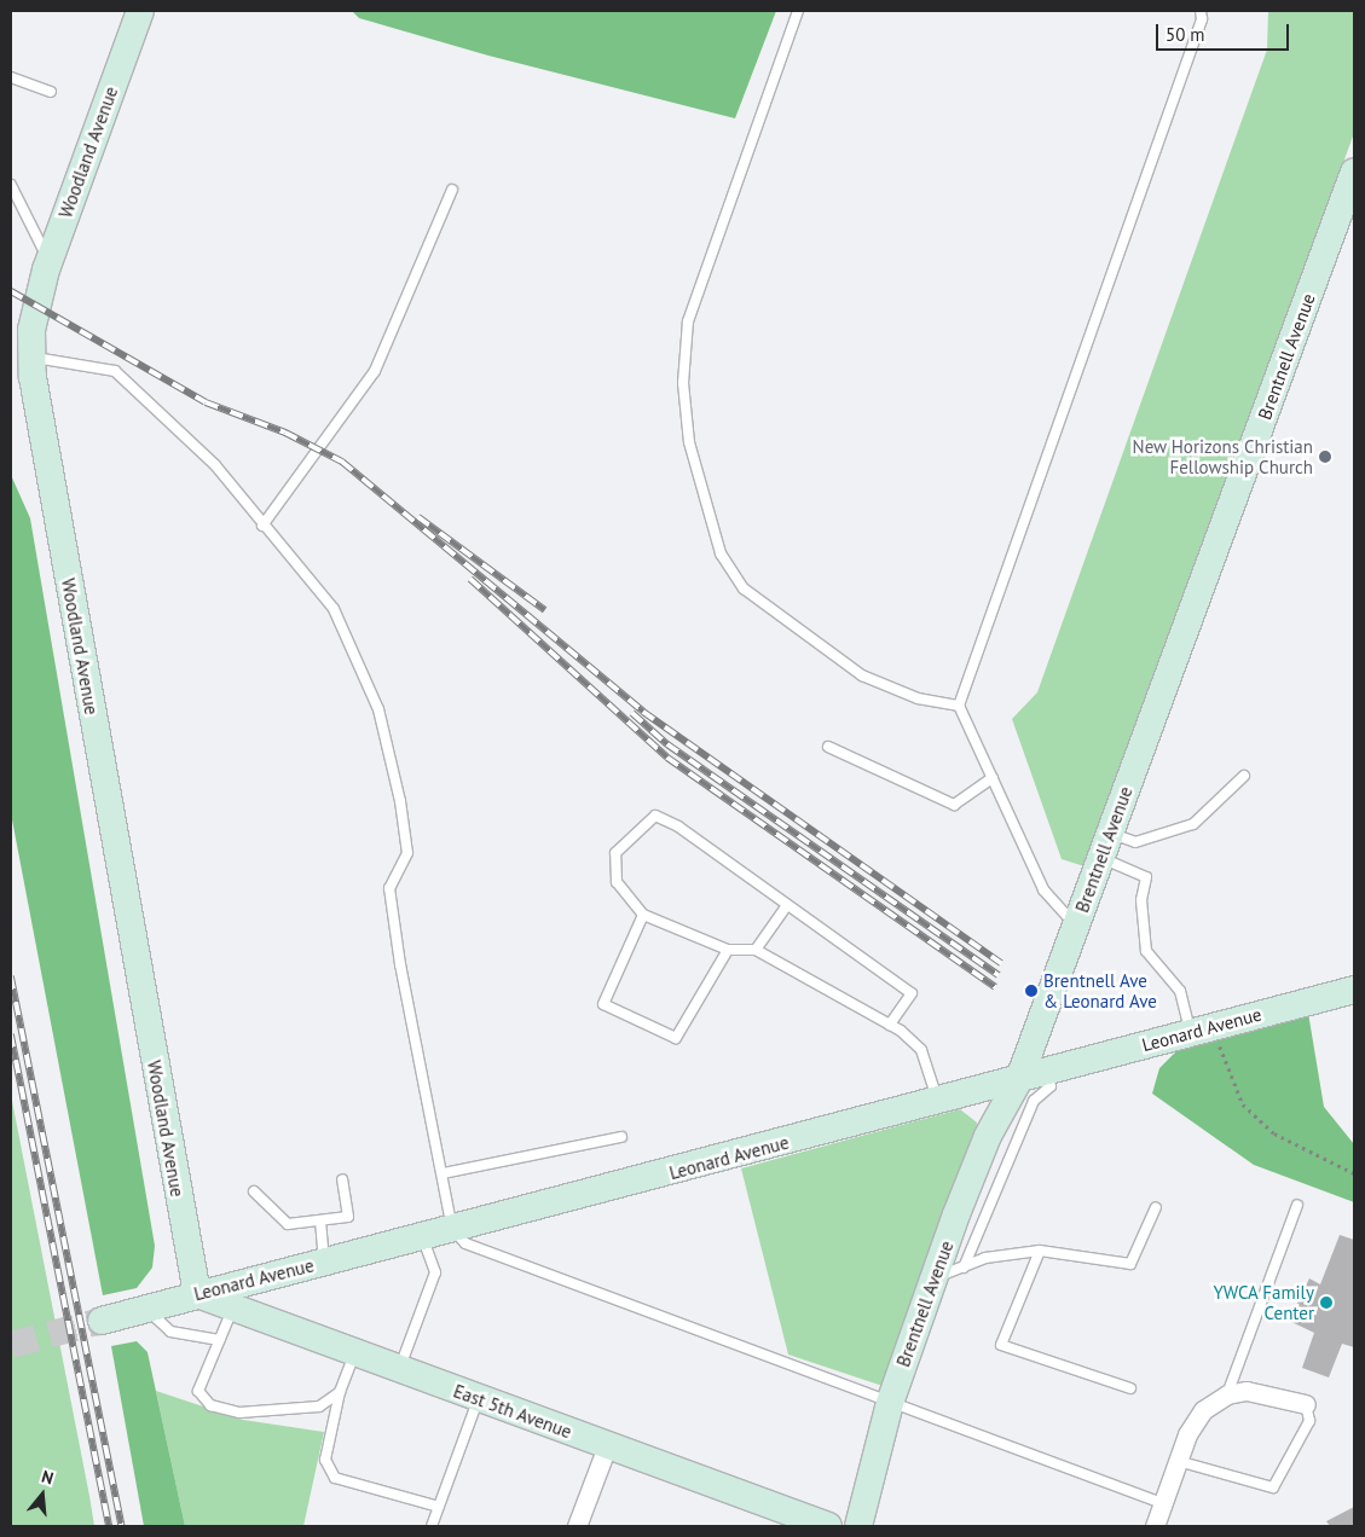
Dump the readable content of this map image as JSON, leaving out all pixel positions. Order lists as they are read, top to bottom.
{
  "streets": {
    "street": [
      "Woodland Avenue",
      "Brentnell Avenue",
      "Leonard Avenue",
      "East 5th Avenue"
    ]
  },
  "crossings": [
    ["Woodland Avenue", "Leonard Avenue"],
    ["Woodland Avenue", "East 5th Avenue"],
    ["Brentnell Avenue", "Leonard Avenue"],
    ["Leonard Avenue", "East 5th Avenue"]
  ],
  "places": ["New Horizons Christian Fellowship Church", "Brentnell Ave & Leonard Ave", "YWCA Family Center"],
  "scale_bar": "50 m",
  "north": "top"
}
